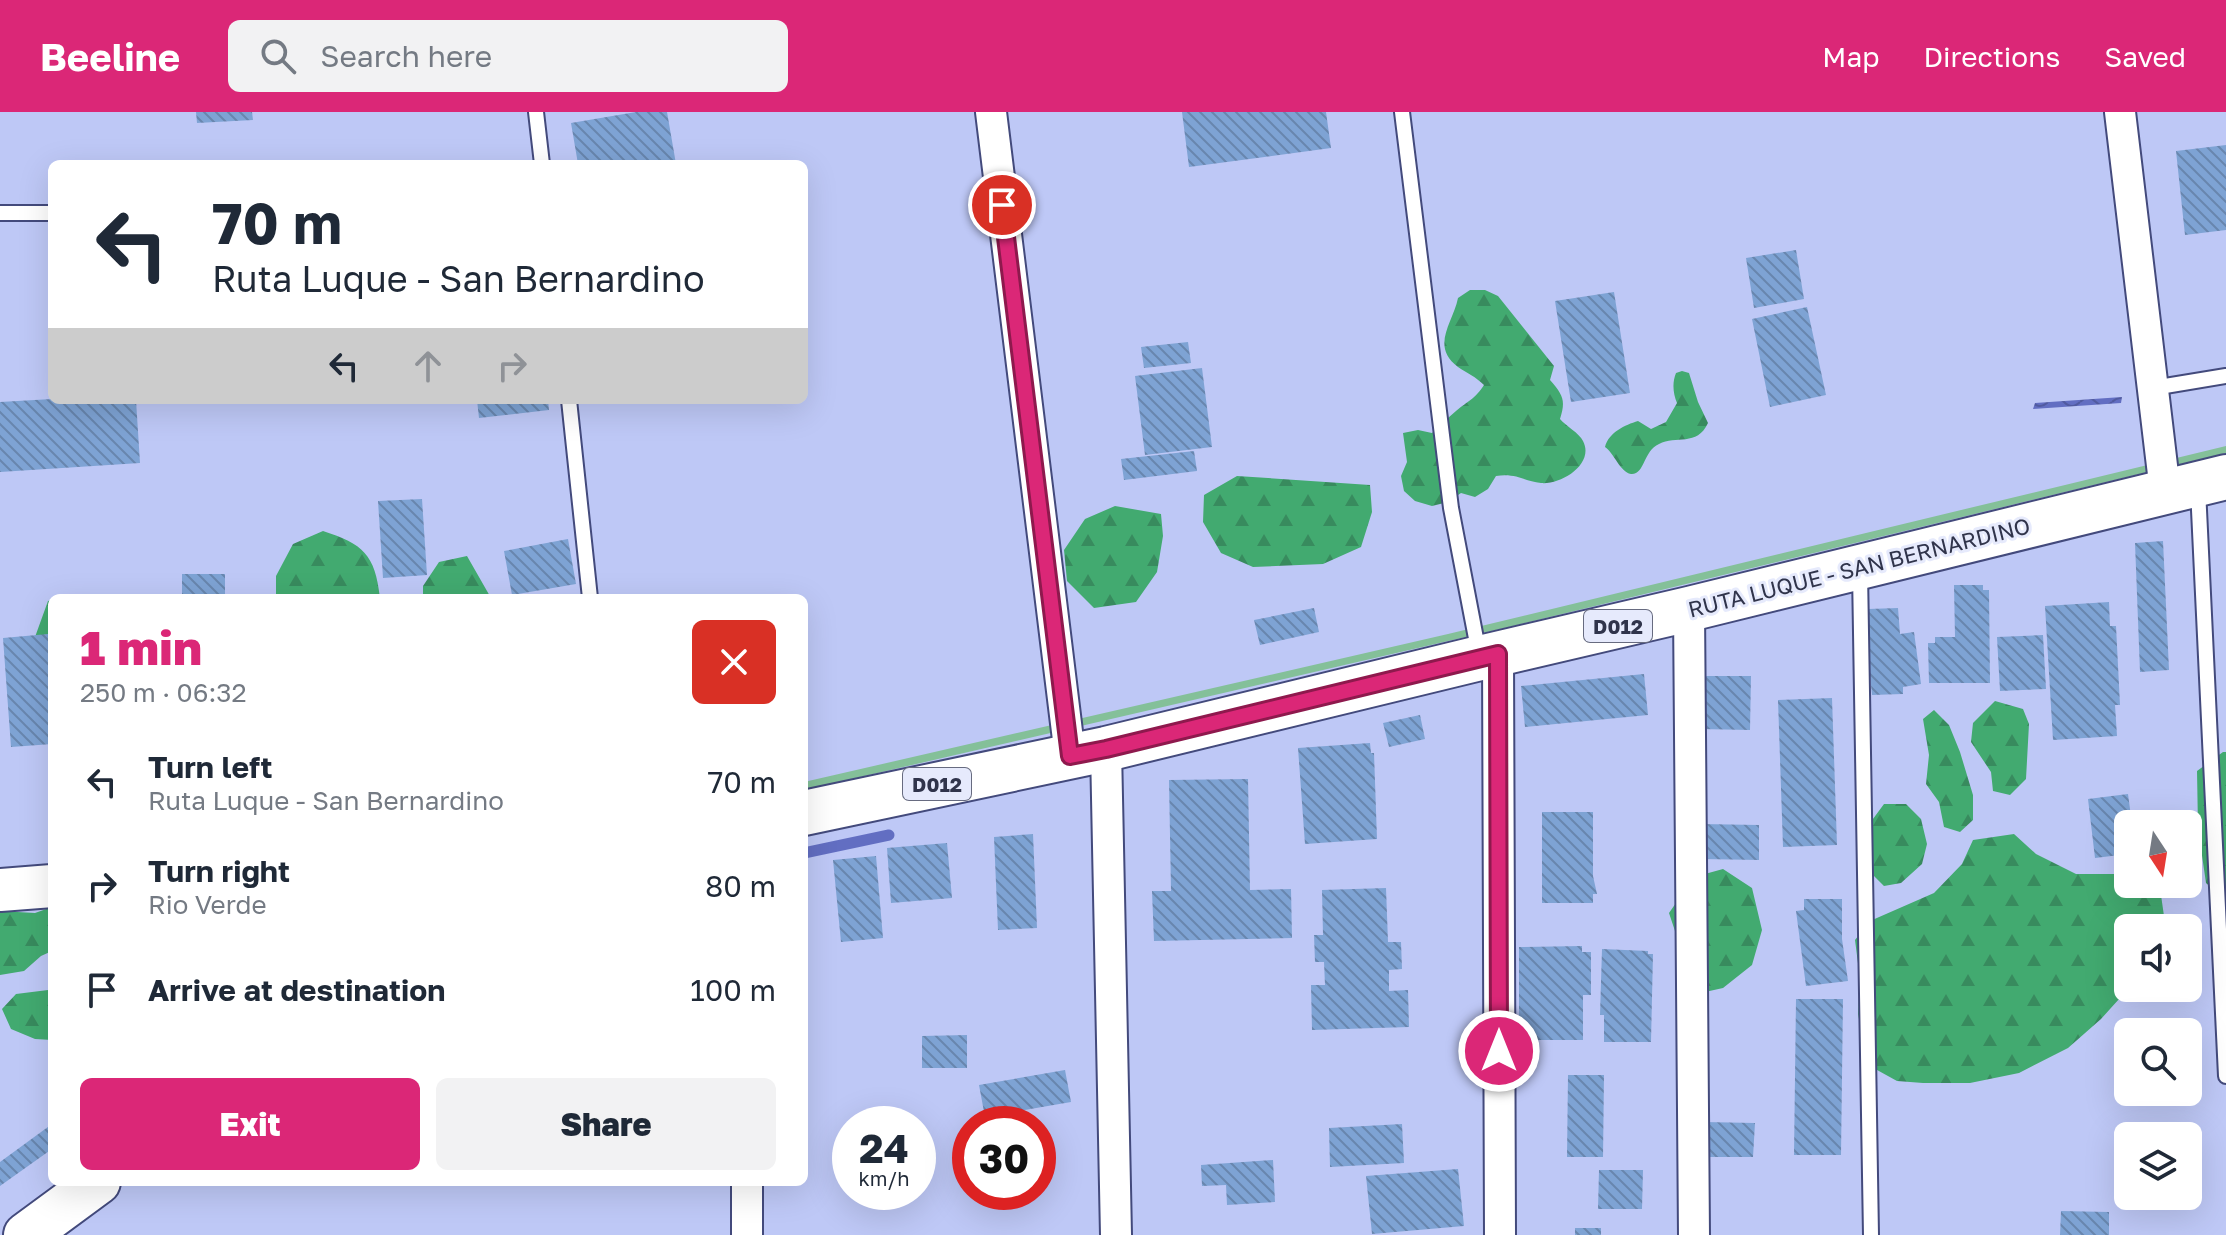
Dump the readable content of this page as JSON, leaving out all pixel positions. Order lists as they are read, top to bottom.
{
  "streets": {
    "main road": ["RUTA LUQUE - SAN BERNARDINO", "D012"]
  },
  "north": "bottom",
  "page": {
    "header": "Beeline",
    "search": "Search here",
    "nav": ["Map", "Directions", "Saved"],
    "turn": ["70 m", "Ruta Luque - San Bernardino"],
    "heading": ["1 min", "250 m · 06:32"],
    "list": [
      {
        "name": "Turn left",
        "note": "Ruta Luque - San Bernardino",
        "value": "70 m"
      },
      {
        "name": "Turn right",
        "note": "Rio Verde",
        "value": "80 m"
      },
      {
        "name": "Arrive at destination",
        "value": "100 m"
      }
    ],
    "buttons": ["Exit", "Share"],
    "speed": "24 km/h",
    "limit": "30"
  }
}
